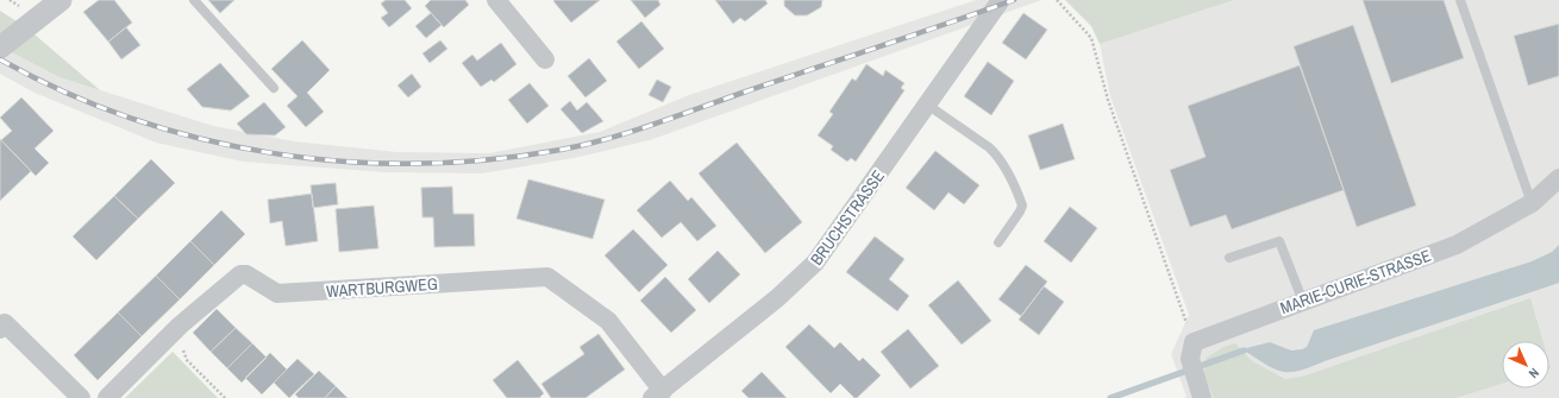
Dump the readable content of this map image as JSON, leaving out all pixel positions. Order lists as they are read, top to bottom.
{
  "streets": {
    "street": ["BRUCHSTRASSE", "MARIE-CURIE-STRASSE", "WARTBURGWEG"]
  },
  "crossings": [
    ["BRUCHSTRASSE", "WARTBURGWEG"]
  ],
  "north": "bottom right"
}
